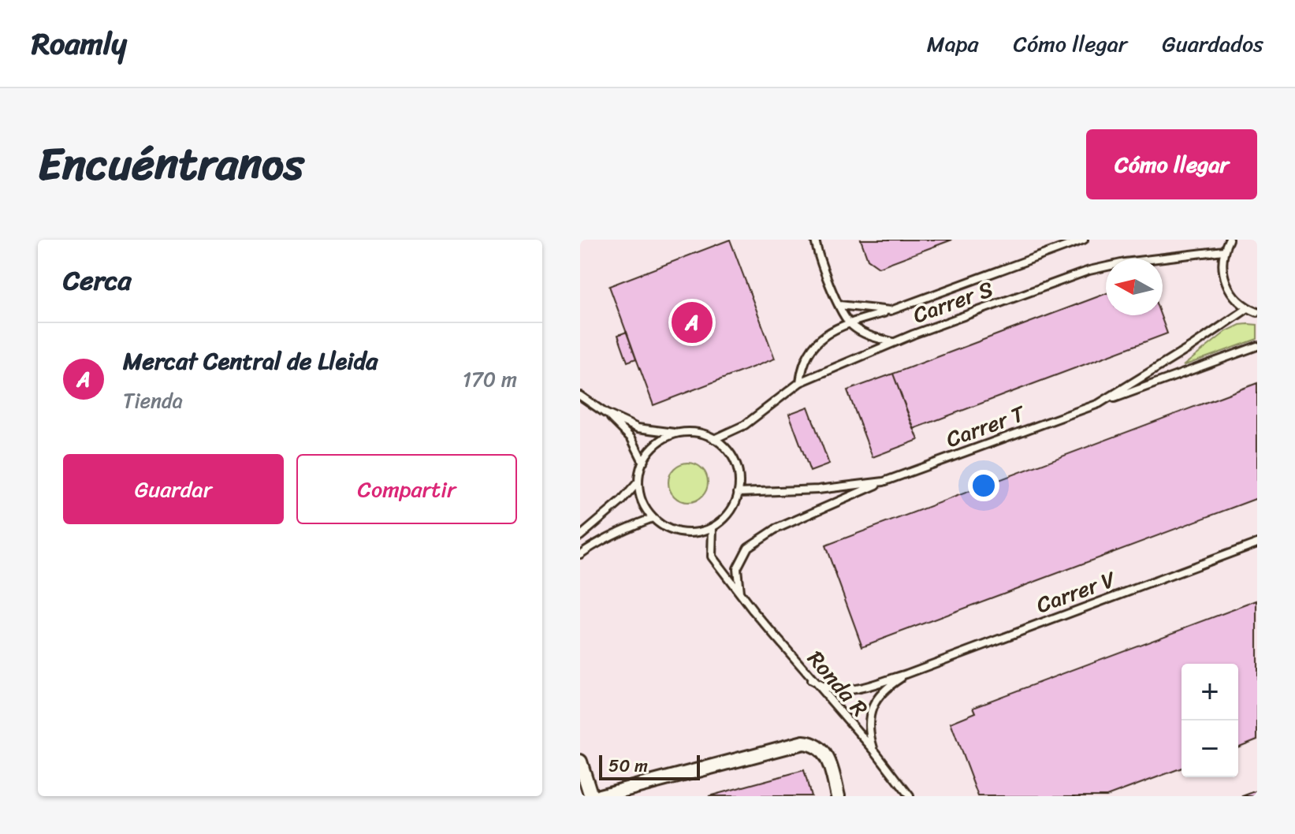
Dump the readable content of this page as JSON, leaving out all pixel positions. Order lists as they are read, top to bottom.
{
  "streets": {
    "lane": [
      "Carrer S",
      "Carrer T",
      "Carrer V",
      "Ronda R"
    ]
  },
  "crossings": [
    ["Carrer S", "Carrer T"],
    ["Carrer S", "Ronda R"],
    ["Carrer T", "Ronda R"],
    ["Carrer V", "Ronda R"]
  ],
  "scale_bar": "50 m",
  "north": "left",
  "page": {
    "header": "Roamly",
    "nav": ["Mapa", "Cómo llegar", "Guardados"],
    "title": "Encuéntranos",
    "buttons": [
      "Cómo llegar",
      ["Guardar", "Compartir"]
    ],
    "heading": "Cerca",
    "pins": "A",
    "list": [
      {
        "mark": "A",
        "name": "Mercat Central de Lleida",
        "note": "Tienda",
        "value": "170 m"
      }
    ],
    "map_buttons": ["+", "−"],
    "scale": "50 m"
  }
}
